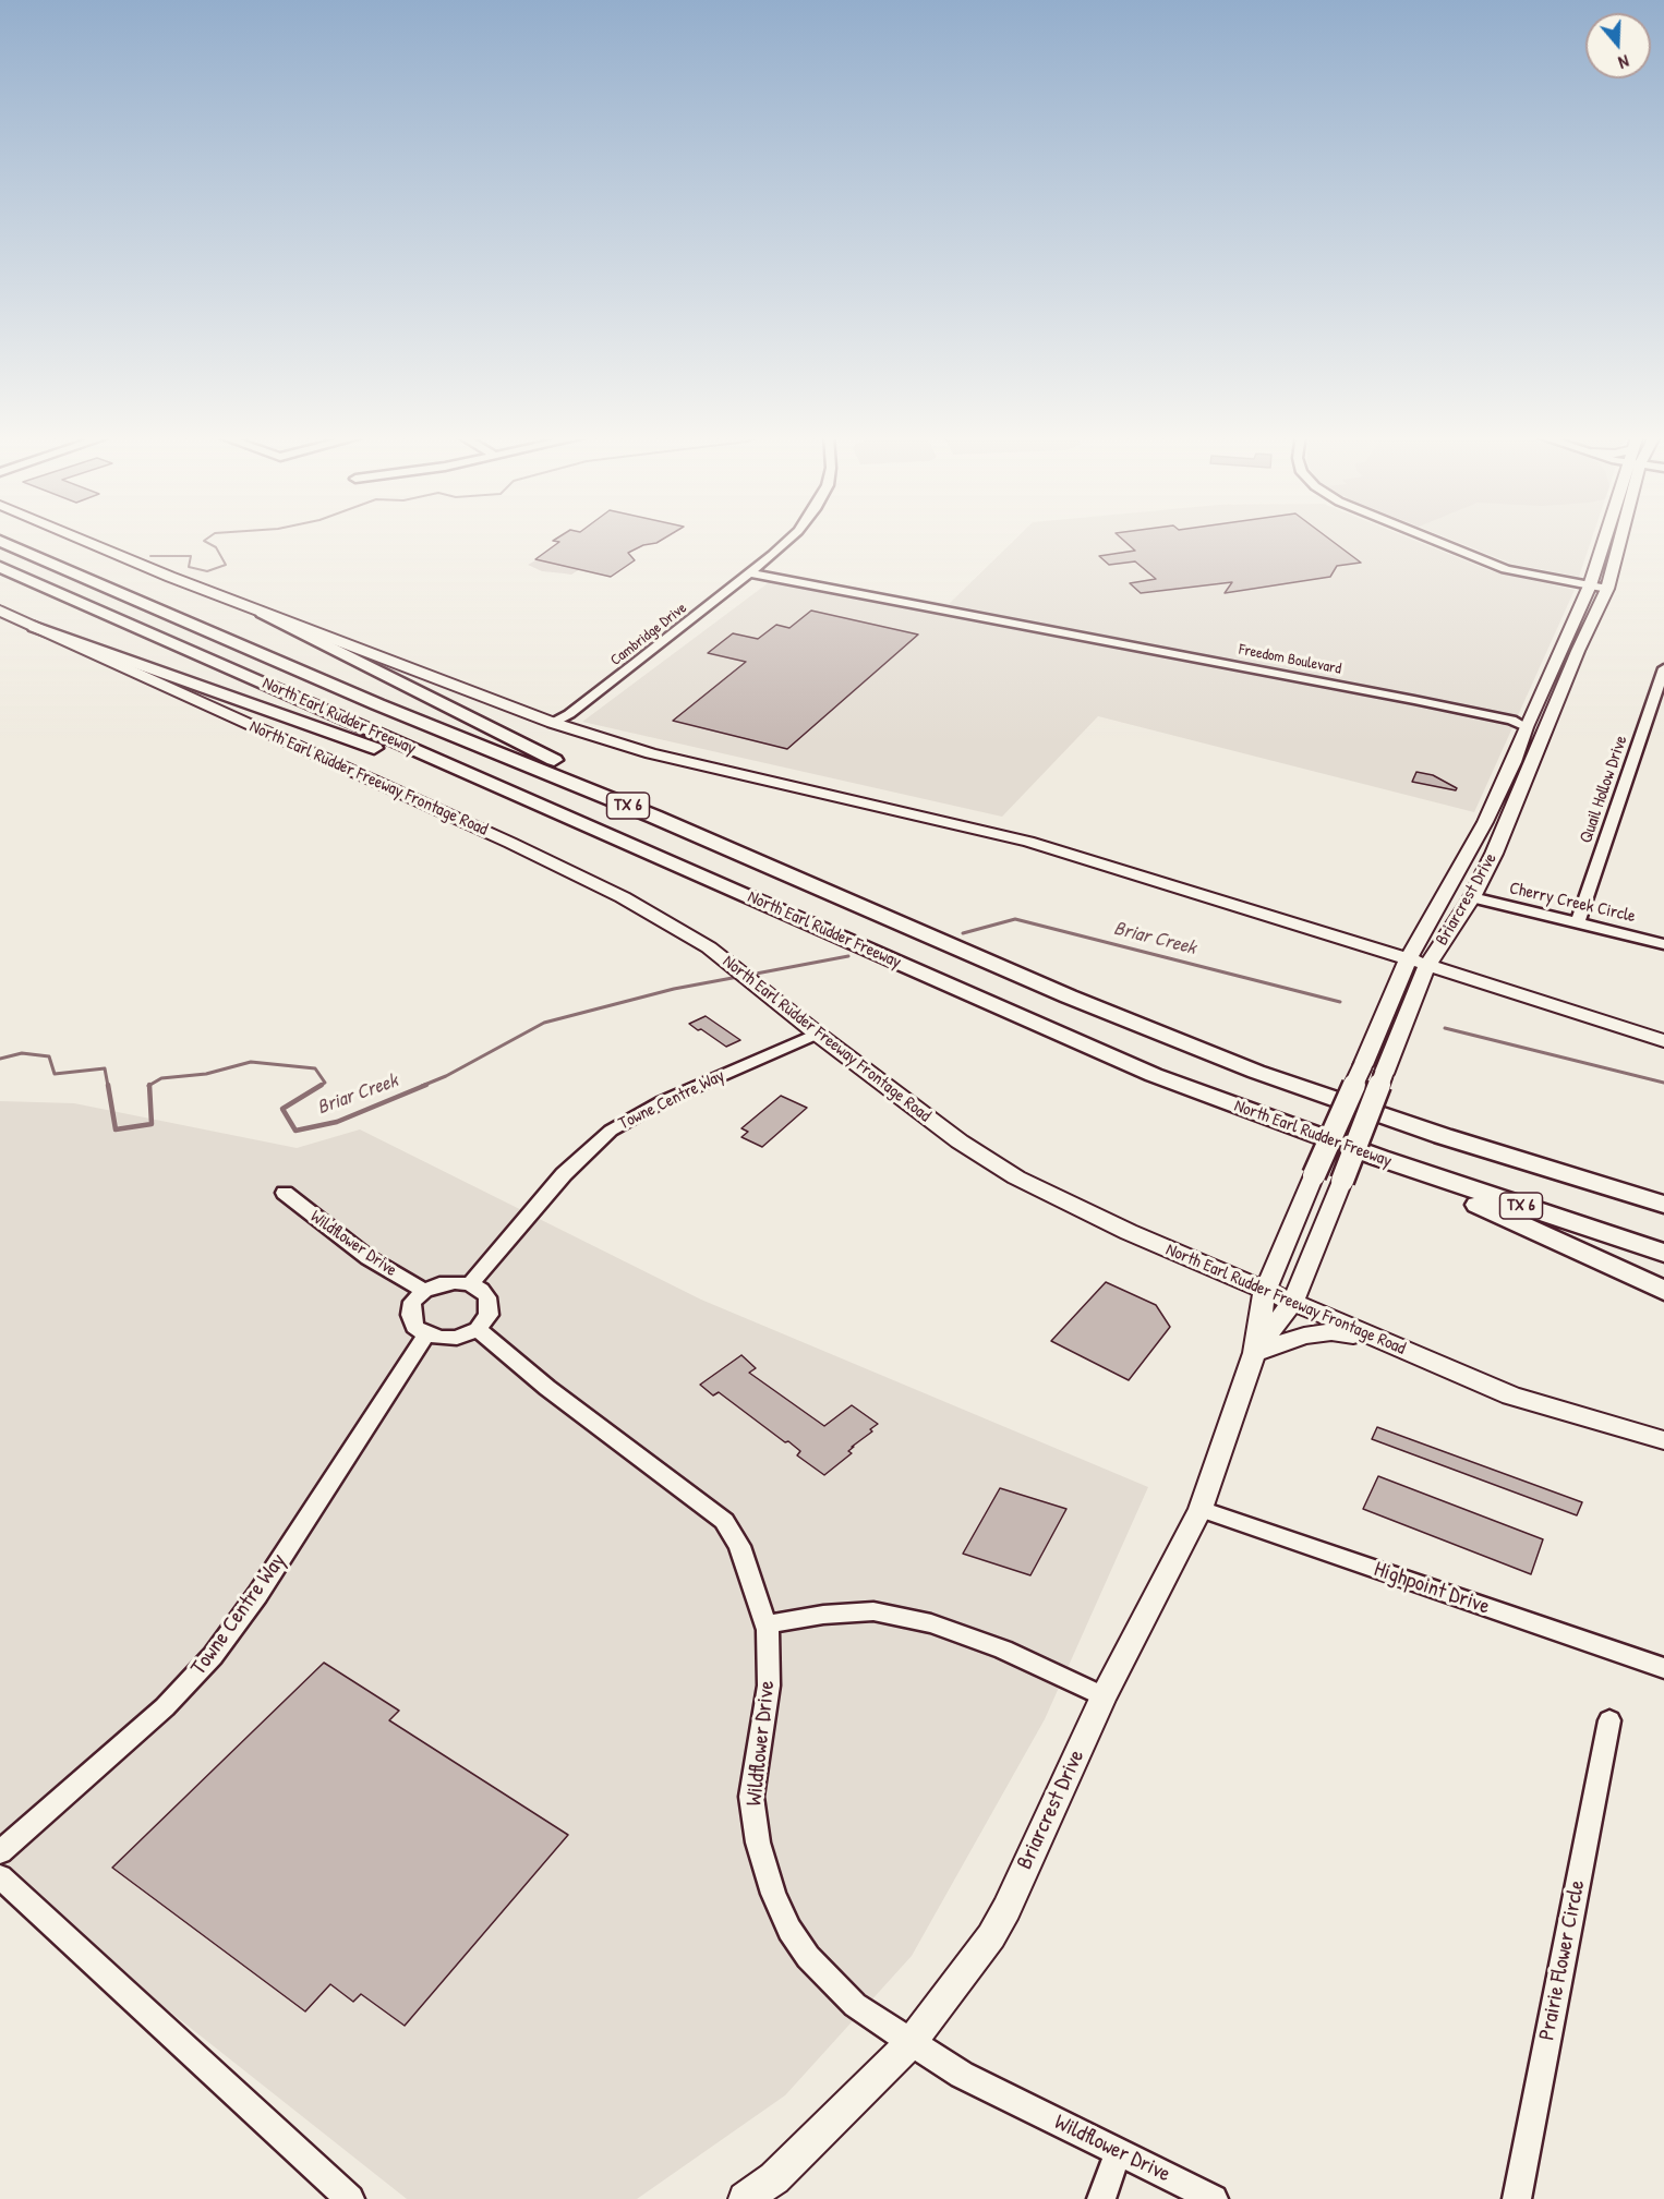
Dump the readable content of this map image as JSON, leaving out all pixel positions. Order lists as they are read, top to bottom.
{
  "streets": {
    "highway": ["North Earl Rudder Freeway", "TX 6"],
    "main road": ["North Earl Rudder Freeway Frontage Road", "Briarcrest Drive"],
    "street": [
      "Cambridge Drive",
      "Freedom Boulevard",
      "Quail Hollow Drive",
      "Cherry Creek Circle",
      "Towne Centre Way",
      "Wildflower Drive",
      "Highpoint Drive",
      "Prairie Flower Circle"
    ]
  },
  "crossings": [
    ["Cambridge Drive", "Freedom Boulevard"],
    ["Freedom Boulevard", "Briarcrest Drive"],
    ["North Earl Rudder Freeway Frontage Road", "Briarcrest Drive"],
    ["North Earl Rudder Freeway Frontage Road", "Towne Centre Way"],
    ["Quail Hollow Drive", "Cherry Creek Circle"],
    ["Briarcrest Drive", "Cherry Creek Circle"],
    ["Briarcrest Drive", "Wildflower Drive"],
    ["Briarcrest Drive", "Highpoint Drive"],
    ["Towne Centre Way", "Wildflower Drive"]
  ],
  "water": ["Briar Creek"],
  "north": "bottom"
}
